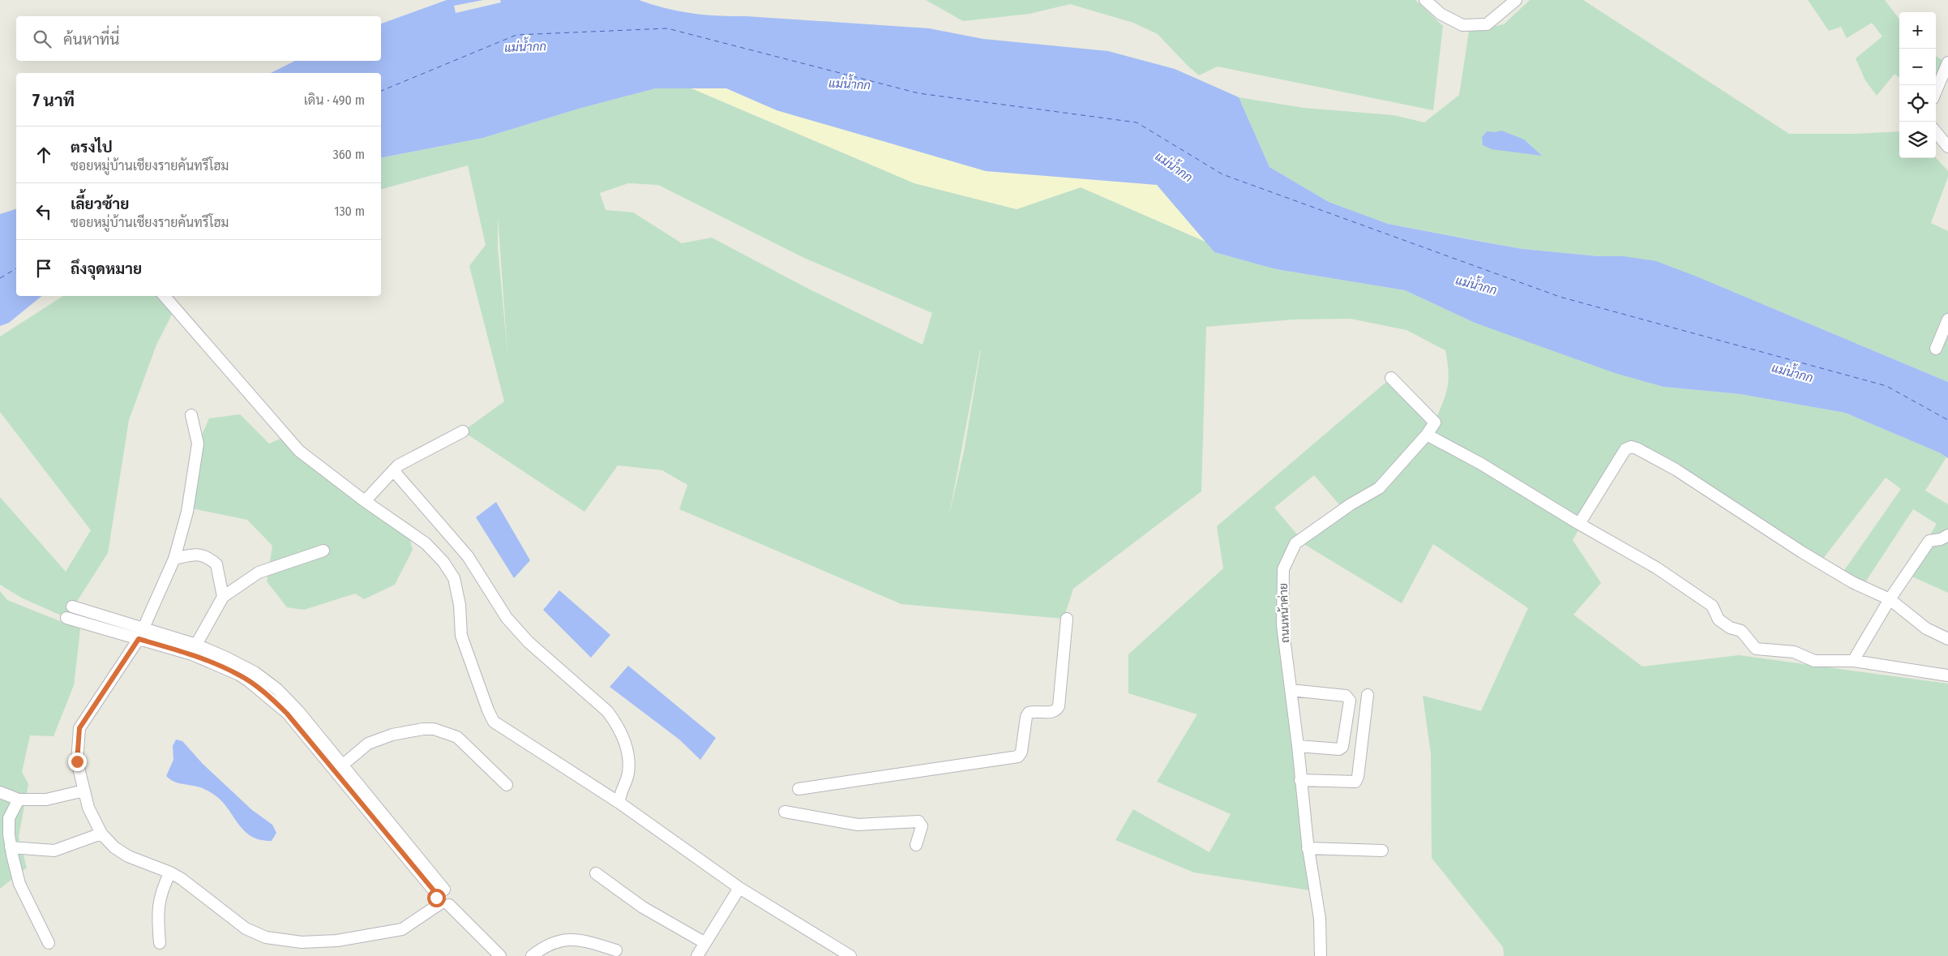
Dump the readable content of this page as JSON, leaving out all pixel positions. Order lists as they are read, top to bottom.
{
  "streets": {
    "street": ["ถนนหน้าค่าย"]
  },
  "water": ["แม่น้ำกก"],
  "page": {
    "map_buttons": ["+", "−"],
    "search": "ค้นหาที่นี่",
    "heading": ["7 นาที", "เดิน · 490 m"],
    "list": [
      ["ตรงไป", "ซอยหมู่บ้านเชียงรายคันทรีโฮม", "360 m"],
      ["เลี้ยวซ้าย", "ซอยหมู่บ้านเชียงรายคันทรีโฮม", "130 m"],
      "ถึงจุดหมาย"
    ]
  }
}
